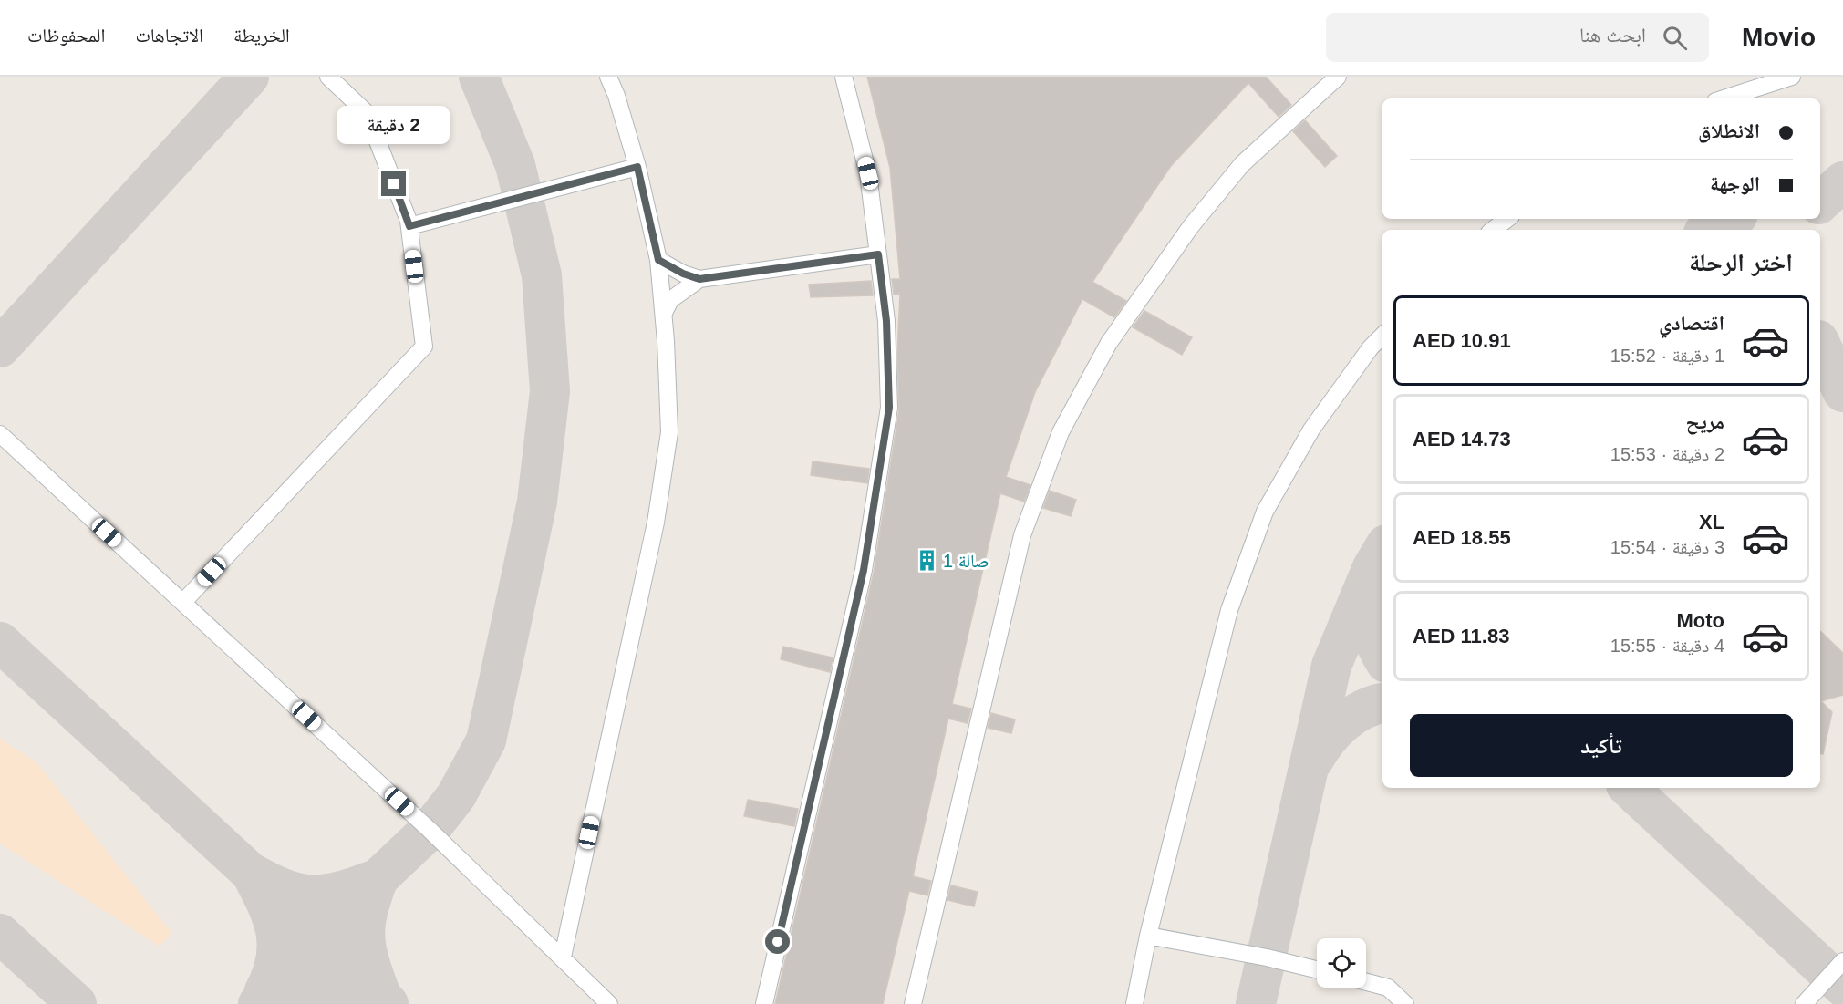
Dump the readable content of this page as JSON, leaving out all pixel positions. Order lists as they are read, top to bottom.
{
  "places": {
    "building": ["صالة 1"]
  },
  "page": {
    "header": "Movio",
    "search": "ابحث هنا",
    "nav": ["الخريطة", "الاتجاهات", "المحفوظات"],
    "banner": ["الانطلاق", "الوجهة"],
    "bubble": "2 دقيقة",
    "heading": "اختر الرحلة",
    "list": [
      {
        "name": "اقتصادي",
        "note": "1 دقيقة · 15:52",
        "value": "AED 10.91"
      },
      {
        "name": "مريح",
        "note": "2 دقيقة · 15:53",
        "value": "AED 14.73"
      },
      {
        "name": "XL",
        "note": "3 دقيقة · 15:54",
        "value": "AED 18.55"
      },
      {
        "name": "Moto",
        "note": "4 دقيقة · 15:55",
        "value": "AED 11.83"
      }
    ],
    "buttons": "تأكيد"
  }
}
